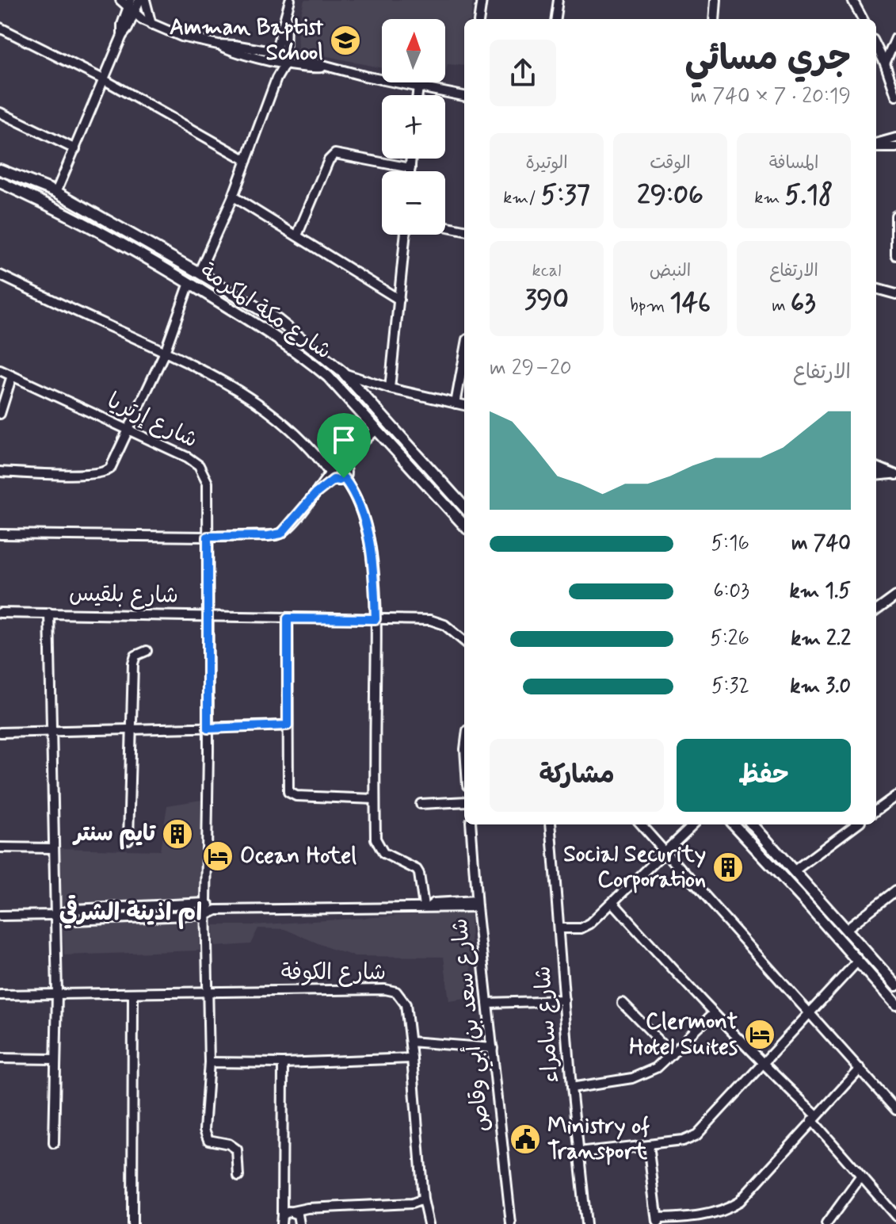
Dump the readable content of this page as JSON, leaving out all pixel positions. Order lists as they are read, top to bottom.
{
  "streets": {
    "main road": ["شارع مكة المكرمة"],
    "street": [
      "شارع إرتريا",
      "شارع بلقيس",
      "شارع الكوفة",
      "شارع سامراء",
      "شارع سعد بن أبي وقاص"
    ]
  },
  "crossings": [
    ["شارع إرتريا", "شارع بلقيس"],
    ["شارع إرتريا", "شارع الكوفة"]
  ],
  "districts": ["ام اذينة الشرقي"],
  "places": {
    "school or university": ["Amman Baptist School"],
    "building": ["تايم سنتر", "Social Security Corporation"],
    "hotel": ["Ocean Hotel", "Clermont Hotel Suites"],
    "public building": ["Ministry of Transport"]
  },
  "north": "top",
  "page": {
    "map_buttons": ["+", "−"],
    "heading": ["جري مسائي", "20:19 · 7 × 740 m"],
    "stats": [
      ["المسافة", "5.18 km"],
      ["الوقت", "29:06"],
      ["الوتيرة", "5:37 /km"],
      ["الارتفاع", "63 m"],
      ["النبض", "146 bpm"],
      ["kcal", "390"]
    ],
    "chart": ["الارتفاع", "20–29 m"],
    "list": [
      {
        "name": "740 m",
        "note": "5:16"
      },
      {
        "name": "1.5 km",
        "note": "6:03"
      },
      {
        "name": "2.2 km",
        "note": "5:26"
      },
      {
        "name": "3.0 km",
        "note": "5:32"
      }
    ],
    "buttons": ["حفظ", "مشاركة"]
  }
}
